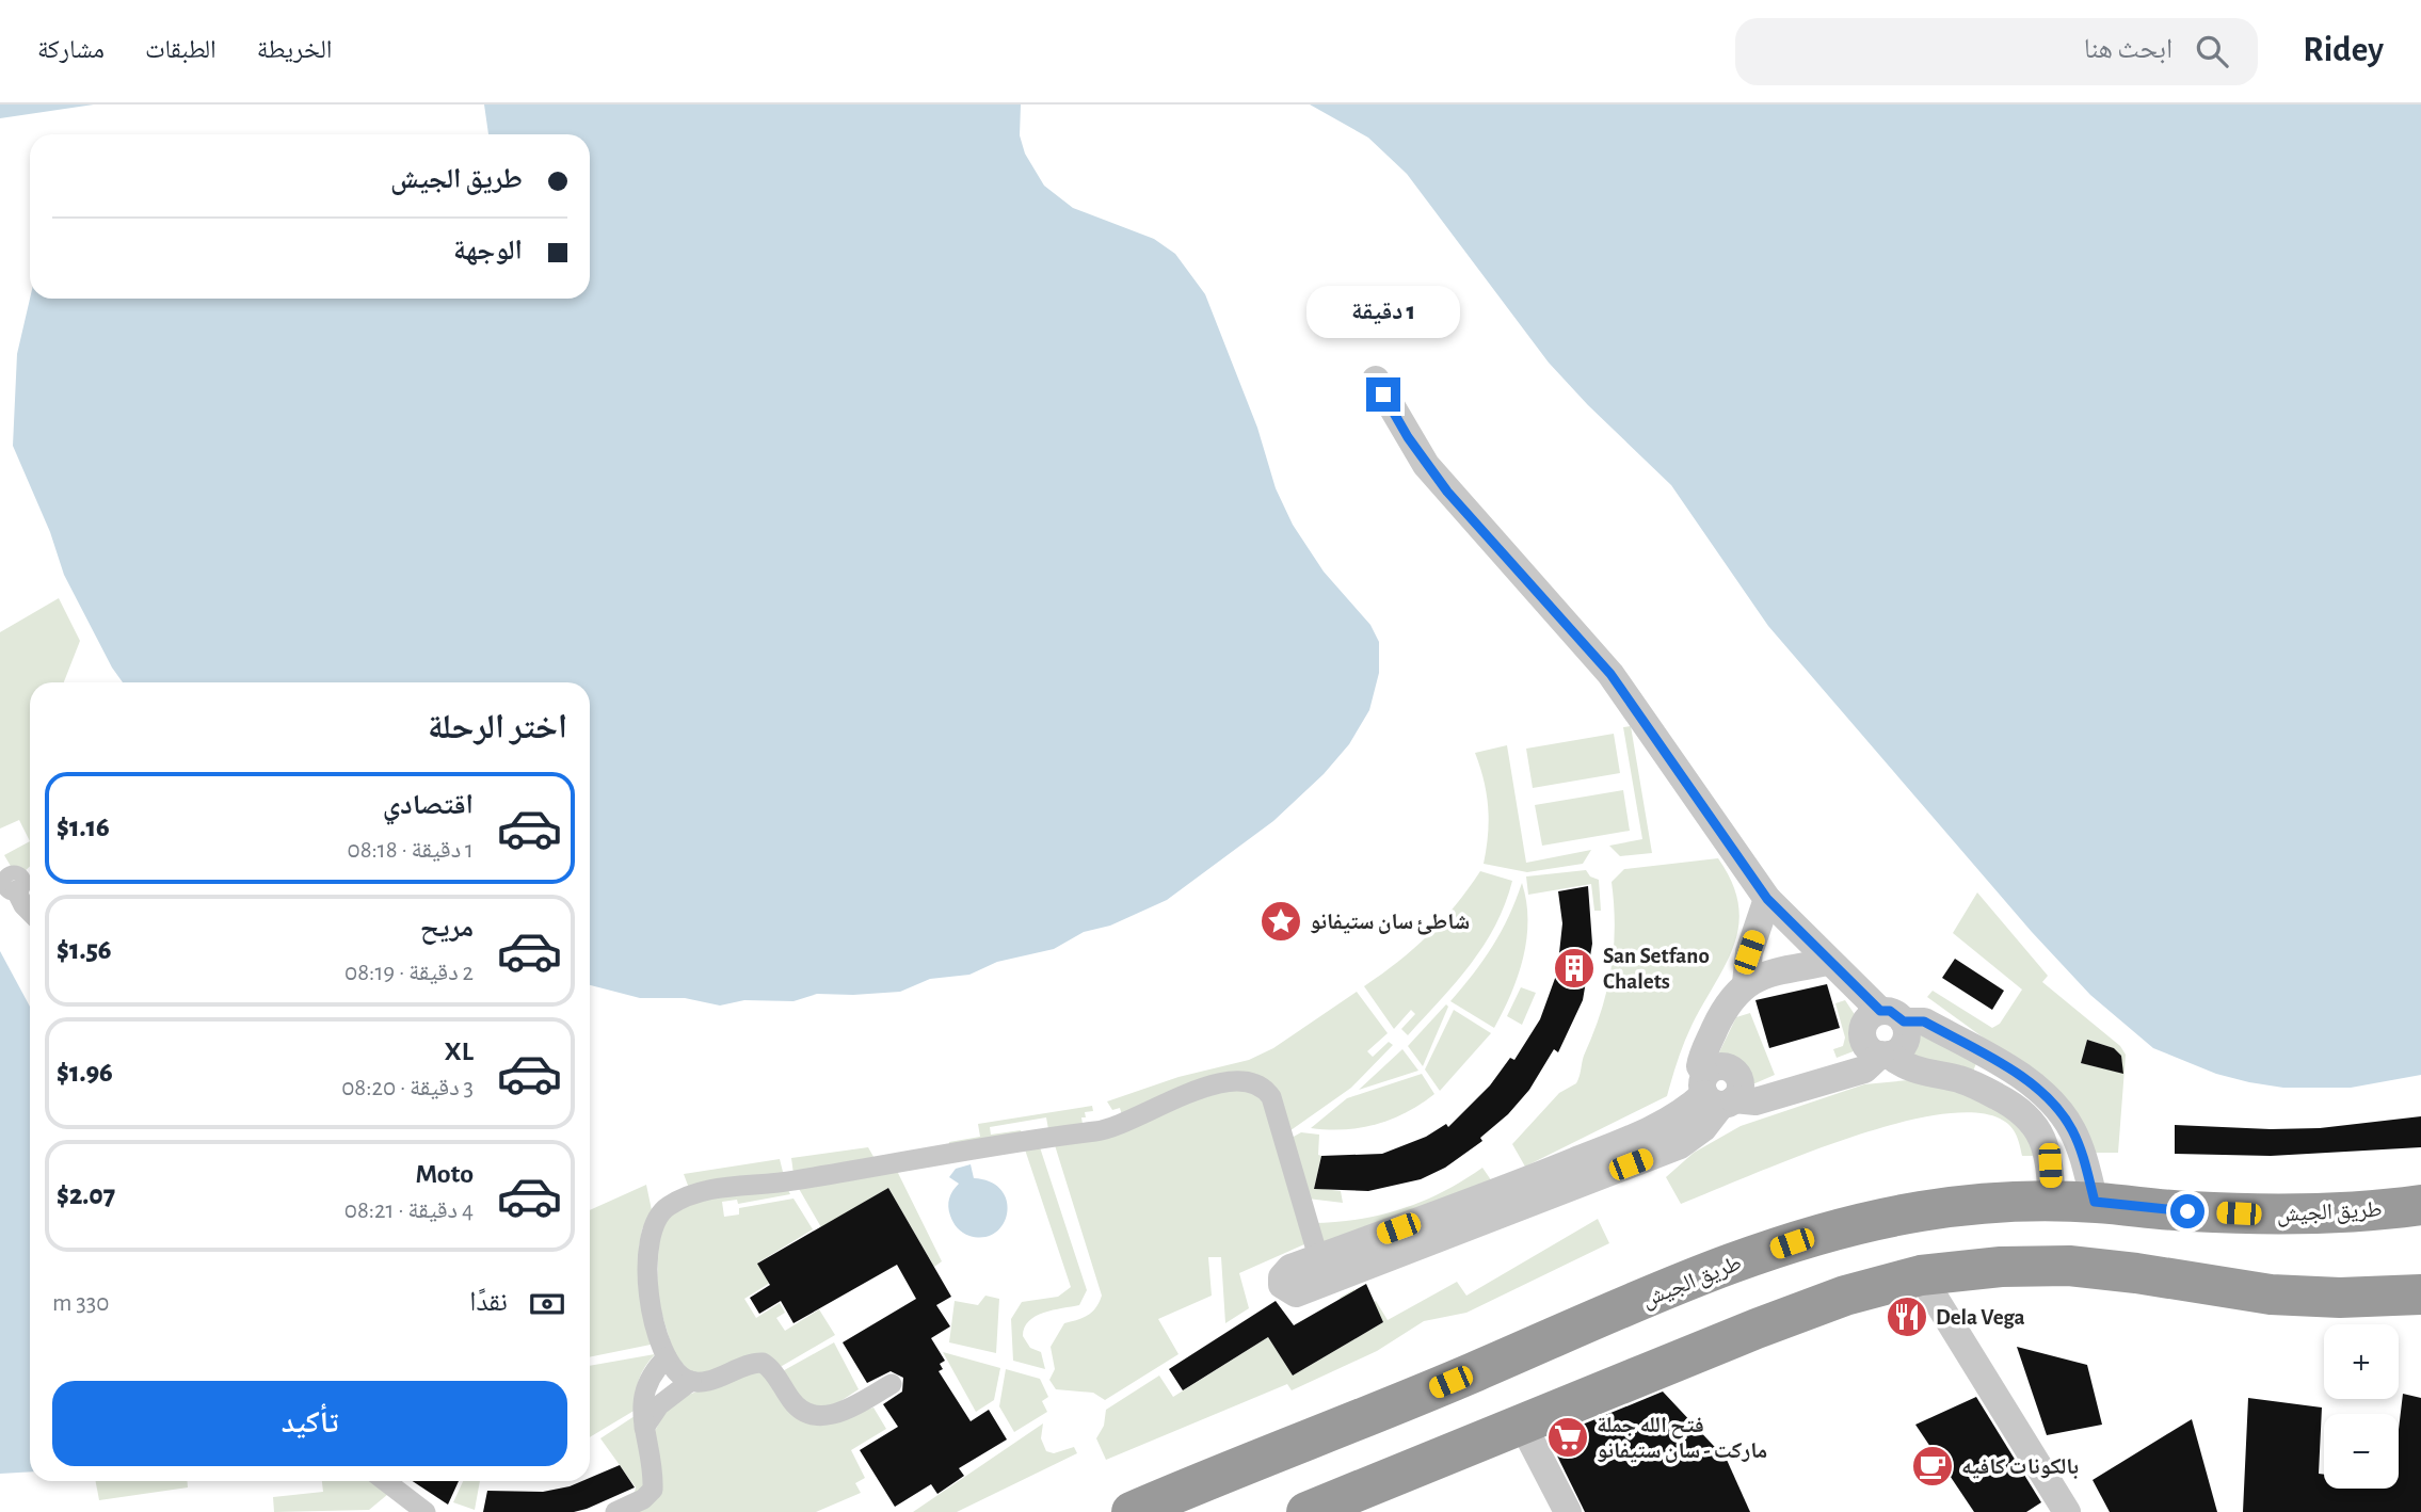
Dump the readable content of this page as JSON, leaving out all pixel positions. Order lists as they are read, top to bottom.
{
  "streets": {
    "highway": ["طريق الجيش"]
  },
  "places": {
    "place": ["شاطئ سان ستيفانو"],
    "building": ["San Setfano Chalets"],
    "restaurant": ["Dela Vega"],
    "supermarket": ["فتح الله جملة ماركت - سان ستيفانو"],
    "cafe": ["بالكونات كافيه"]
  },
  "page": {
    "header": "Ridey",
    "search": "ابحث هنا",
    "nav": ["الخريطة", "الطبقات", "مشاركة"],
    "banner": ["طريق الجيش", "الوجهة"],
    "bubble": "1 دقيقة",
    "heading": "اختر الرحلة",
    "list": [
      {
        "name": "اقتصادي",
        "note": "1 دقيقة · 08:18",
        "value": "$1.16"
      },
      {
        "name": "مريح",
        "note": "2 دقيقة · 08:19",
        "value": "$1.56"
      },
      {
        "name": "XL",
        "note": "3 دقيقة · 08:20",
        "value": "$1.96"
      },
      {
        "name": "Moto",
        "note": "4 دقيقة · 08:21",
        "value": "$2.07"
      }
    ],
    "pay": ["نقدًا", "330 m"],
    "map_buttons": ["+", "−"],
    "buttons": "تأكيد"
  }
}
